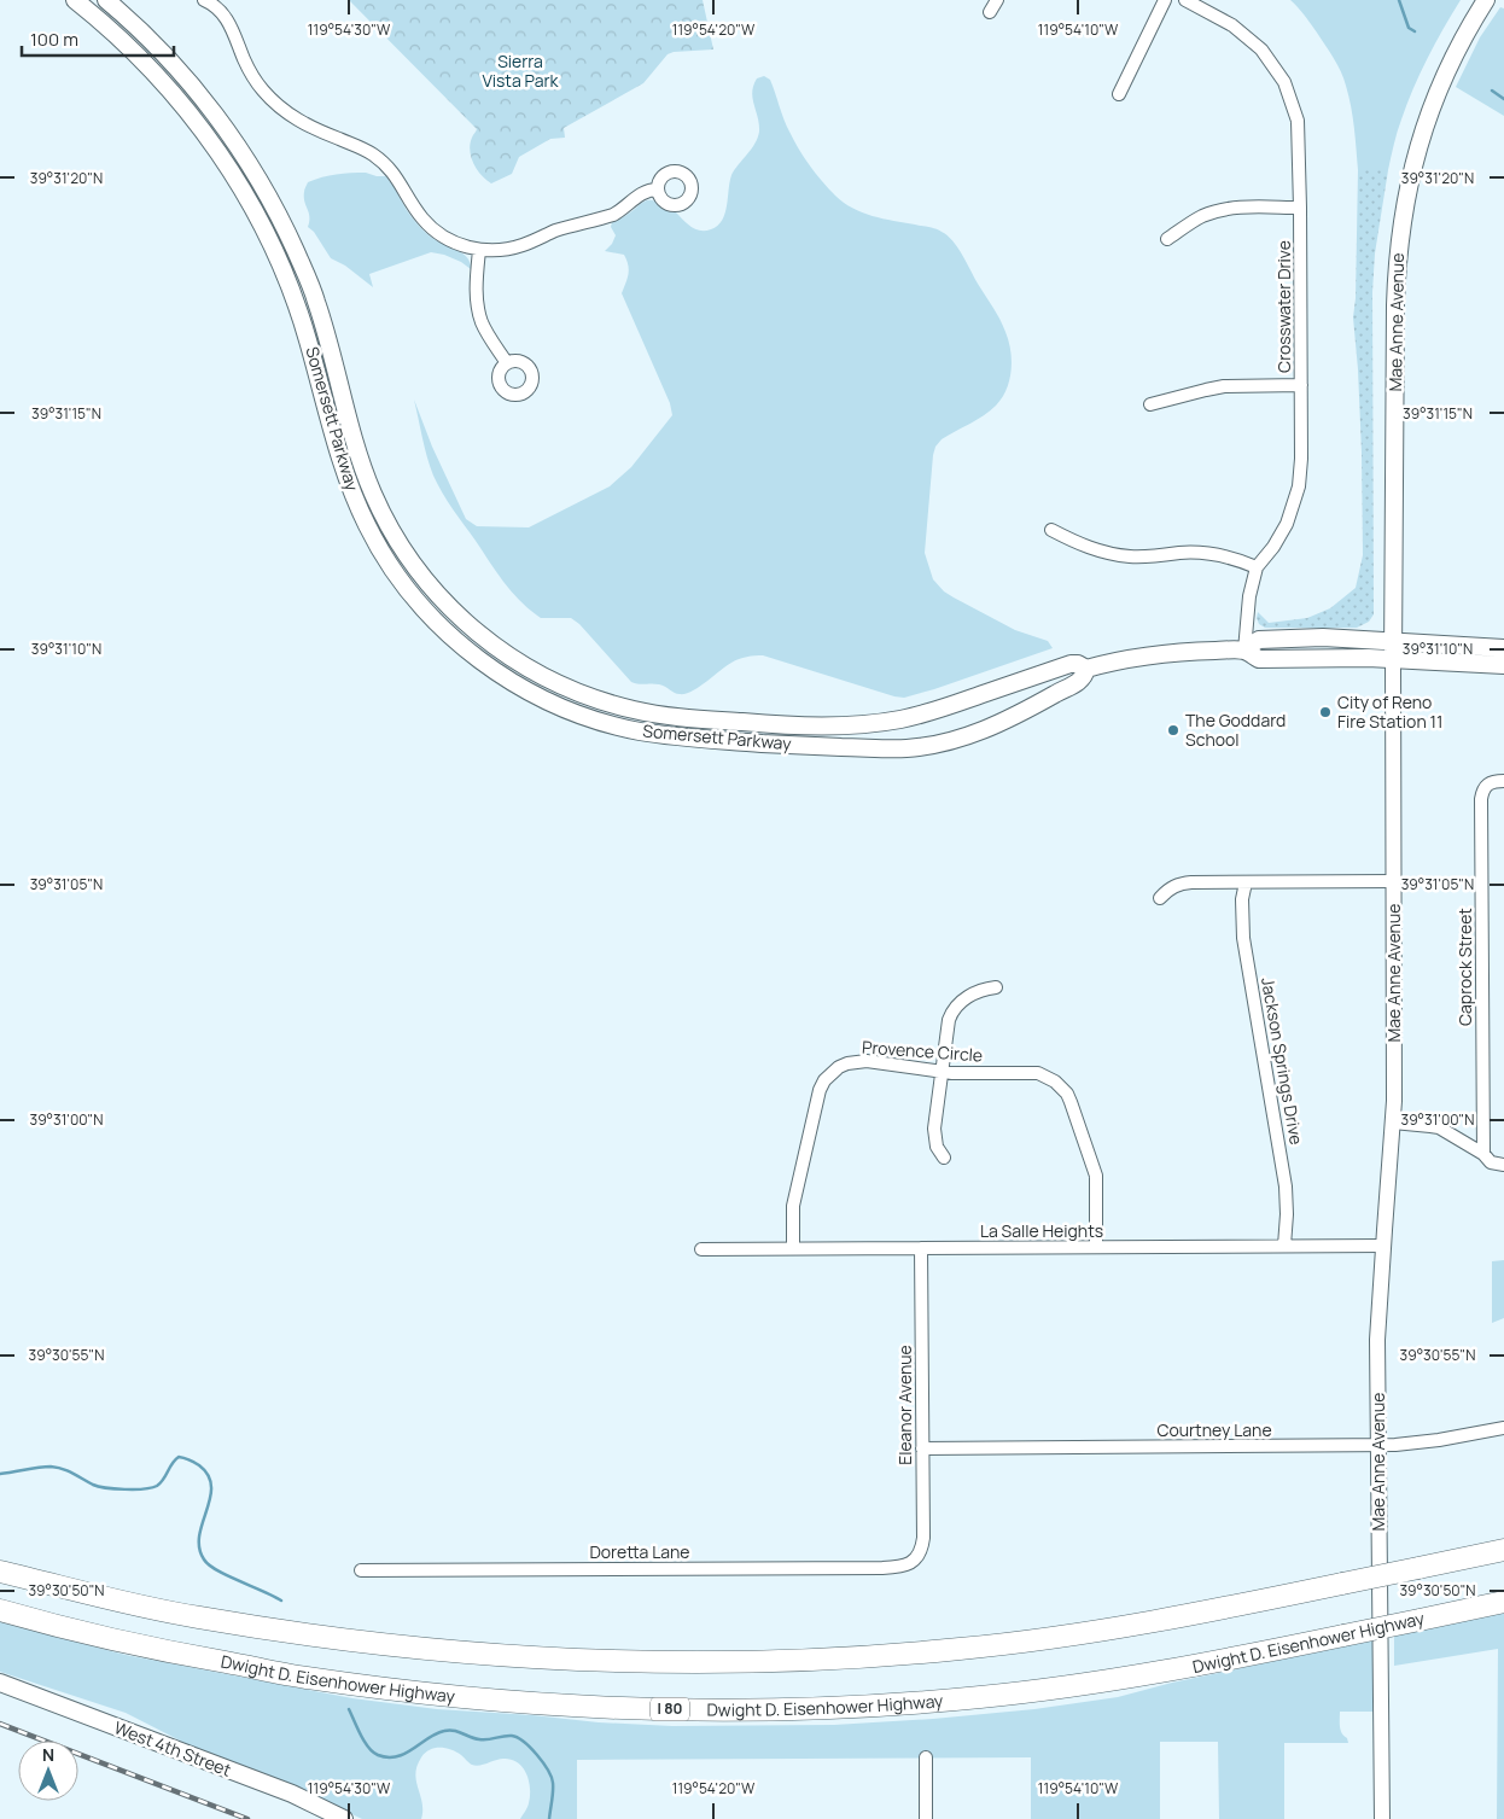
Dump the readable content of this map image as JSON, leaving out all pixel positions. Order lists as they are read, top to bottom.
{
  "streets": {
    "highway": ["Dwight D. Eisenhower Highway", "I 80"],
    "main road": ["Mae Anne Avenue", "Somersett Parkway", "West 4th Street"],
    "street": [
      "Crosswater Drive",
      "Caprock Street",
      "Provence Circle",
      "Jackson Springs Drive",
      "La Salle Heights",
      "Eleanor Avenue",
      "Courtney Lane",
      "Doretta Lane"
    ]
  },
  "crossings": [
    ["Crosswater Drive", "Somersett Parkway"],
    ["Mae Anne Avenue", "Somersett Parkway"],
    ["Mae Anne Avenue", "La Salle Heights"],
    ["Mae Anne Avenue", "Courtney Lane"],
    ["Provence Circle", "La Salle Heights"],
    ["Jackson Springs Drive", "La Salle Heights"],
    ["La Salle Heights", "Eleanor Avenue"],
    ["Eleanor Avenue", "Courtney Lane"],
    ["Eleanor Avenue", "Doretta Lane"]
  ],
  "parks": ["Sierra Vista Park"],
  "places": ["City of Reno Fire Station 11", "The Goddard School"],
  "scale_bar": "100 m",
  "north": "top",
  "coordinates": [
    "119°54'30\"W",
    "119°54'20\"W",
    "119°54'10\"W",
    "39°31'20\"N",
    "39°31'15\"N",
    "39°31'10\"N",
    "39°31'05\"N",
    "39°31'00\"N",
    "39°30'55\"N",
    "39°30'50\"N"
  ]
}
